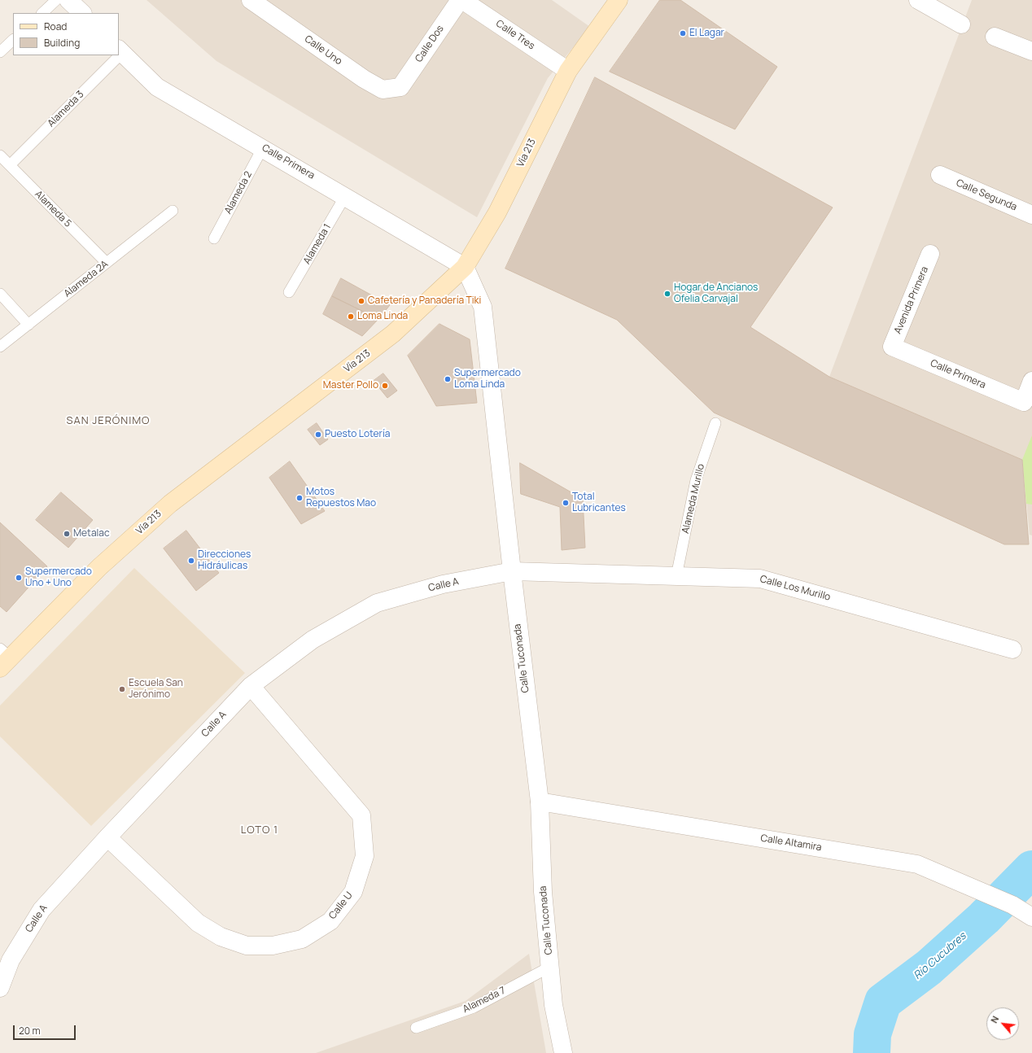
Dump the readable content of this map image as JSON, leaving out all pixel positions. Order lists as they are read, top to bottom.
{
  "streets": {
    "main road": ["Vía 213"],
    "street": [
      "Calle Tres",
      "Calle Dos",
      "Calle Uno",
      "Calle Primera",
      "Calle Segunda",
      "Avenida Primera",
      "Calle A",
      "Calle Los Murillo",
      "Calle Tuconada",
      "Calle Altamira",
      "Calle U"
    ],
    "lane": [
      "Alameda 3",
      "Alameda 2",
      "Alameda 5",
      "Alameda 1",
      "Alameda 2A",
      "Alameda Murillo",
      "Alameda 7"
    ]
  },
  "crossings": [
    ["Calle Tres", "Vía 213"],
    ["Calle Dos", "Calle Uno"],
    ["Alameda 3", "Alameda 5"],
    ["Vía 213", "Calle Primera"],
    ["Vía 213", "Calle Tuconada"],
    ["Calle Primera", "Alameda 2"],
    ["Calle Primera", "Alameda 1"],
    ["Calle Primera", "Avenida Primera"],
    ["Calle Primera", "Calle Tuconada"],
    ["Alameda 5", "Alameda 2A"],
    ["Alameda Murillo", "Calle Los Murillo"],
    ["Calle A", "Calle Los Murillo"],
    ["Calle A", "Calle Tuconada"],
    ["Calle A", "Calle U"],
    ["Calle Los Murillo", "Calle Tuconada"],
    ["Calle Tuconada", "Calle Altamira"],
    ["Calle Tuconada", "Alameda 7"]
  ],
  "districts": ["SAN JERÓNIMO", "LOTO 1"],
  "water": ["Río Cucubres"],
  "places": [
    "El Lagar",
    "Hogar de Ancianos Ofelia Carvajal",
    "Cafetería y Panadería Tiki",
    "Loma Linda",
    "Supermercado Loma Linda",
    "Master Pollo",
    "Puesto Lotería",
    "Motos Repuestos Mao",
    "Total Lubricantes",
    "Metalac",
    "Direcciones Hidráulicas",
    "Supermercado Uno + Uno",
    "Escuela San Jerónimo"
  ],
  "legend": ["Road", "Building"],
  "scale_bar": "20 m",
  "north": "top left"
}
